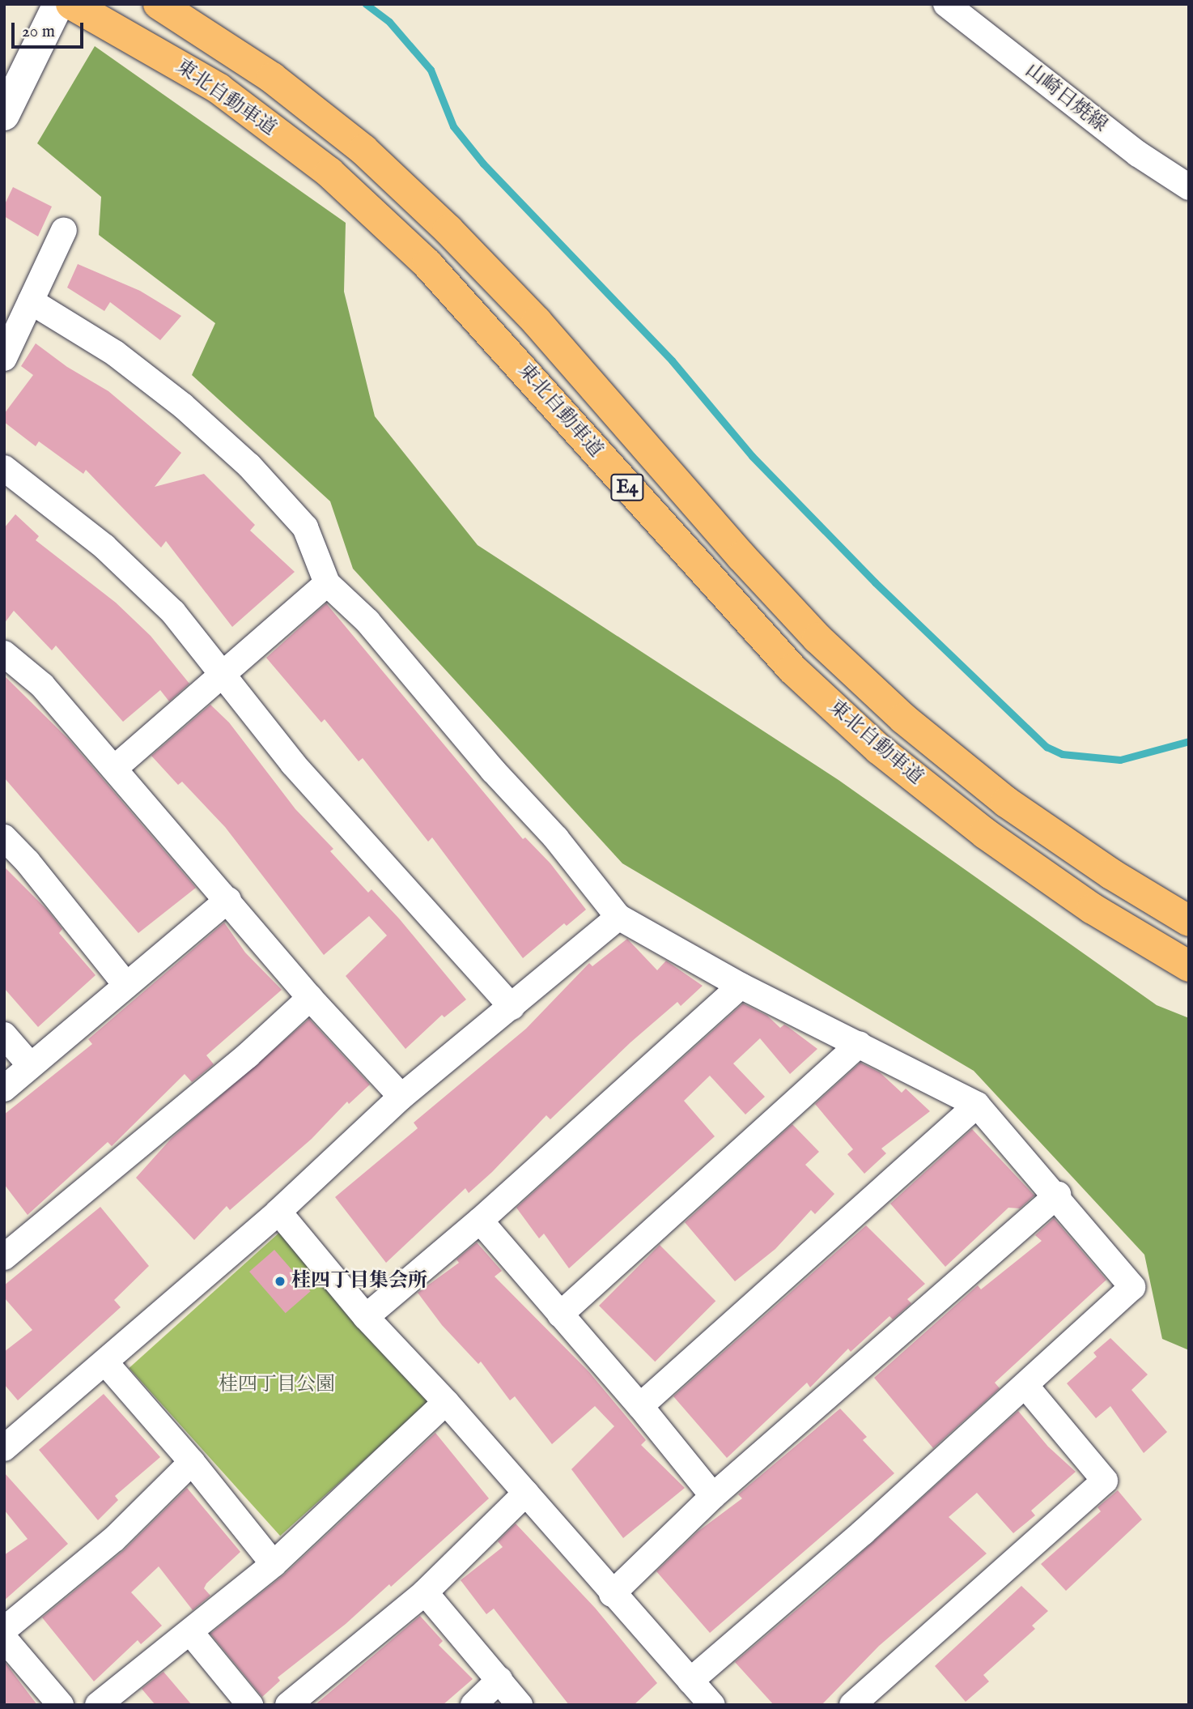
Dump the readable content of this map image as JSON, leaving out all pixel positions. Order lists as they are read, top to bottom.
{
  "streets": {
    "highway": ["東北自動車道", "E4"],
    "street": ["山崎日焼線"]
  },
  "parks": ["桂四丁目公園"],
  "places": ["桂四丁目集会所"],
  "scale_bar": "20 m"
}
